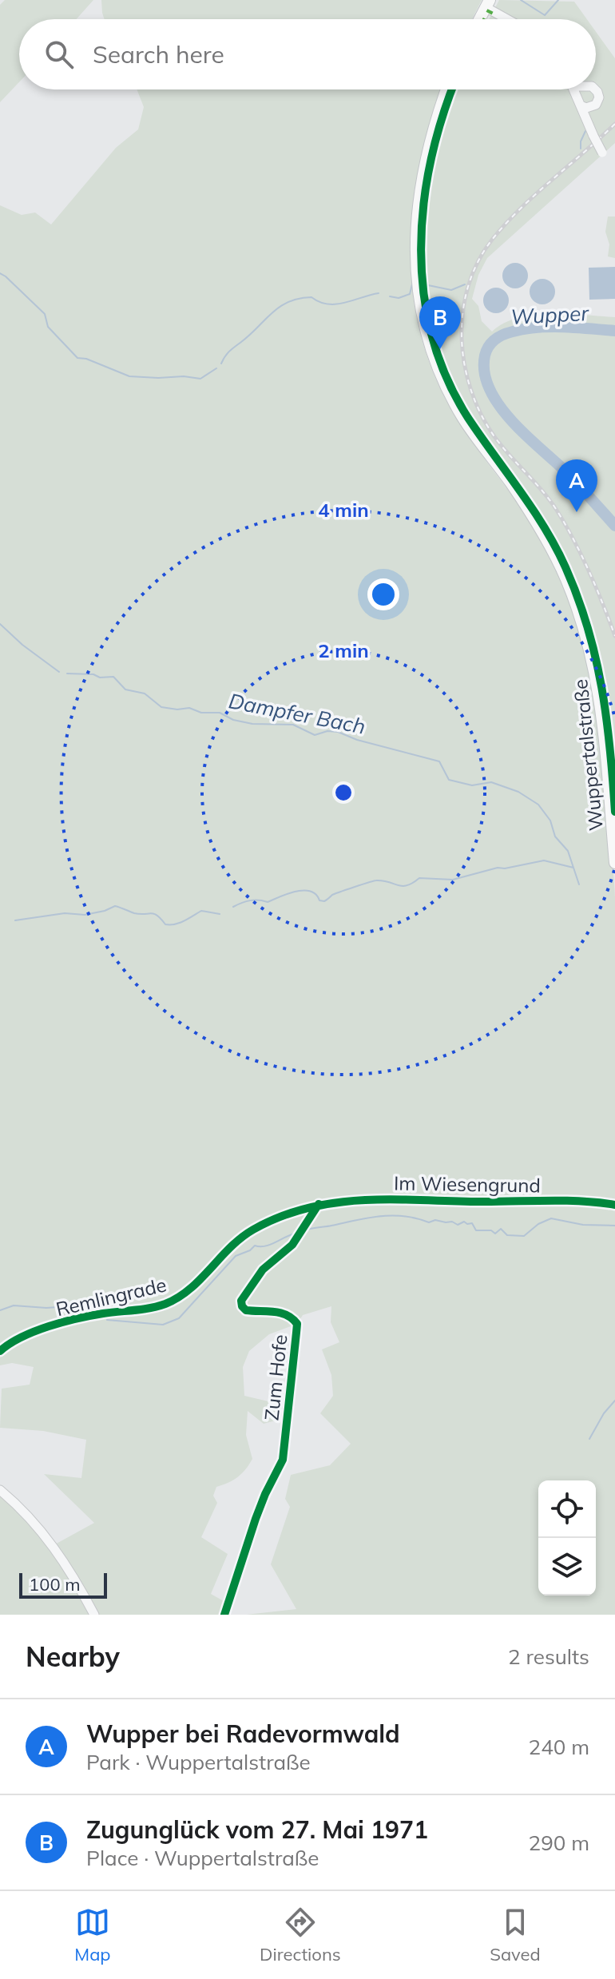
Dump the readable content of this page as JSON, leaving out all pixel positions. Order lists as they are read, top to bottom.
{
  "streets": {
    "main road": ["Wuppertalstraße"],
    "street": ["Im Wiesengrund", "Remlingrade", "Zum Hofe"]
  },
  "crossings": [
    ["Im Wiesengrund", "Remlingrade"],
    ["Im Wiesengrund", "Zum Hofe"],
    ["Remlingrade", "Zum Hofe"]
  ],
  "water": ["Wupper", "Dampfer Bach"],
  "scale_bar": "100 m",
  "page": {
    "search": "Search here",
    "pins": ["B", "A"],
    "scale": "100 m",
    "heading": ["Nearby", "2 results"],
    "list": [
      {
        "mark": "A",
        "name": "Wupper bei Radevormwald",
        "note": "Park · Wuppertalstraße",
        "value": "240 m"
      },
      {
        "mark": "B",
        "name": "Zugunglück vom 27. Mai 1971",
        "note": "Place · Wuppertalstraße",
        "value": "290 m"
      }
    ],
    "nav": ["Map", "Directions", "Saved"]
  },
  "rings": ["4 min", "2 min"]
}
